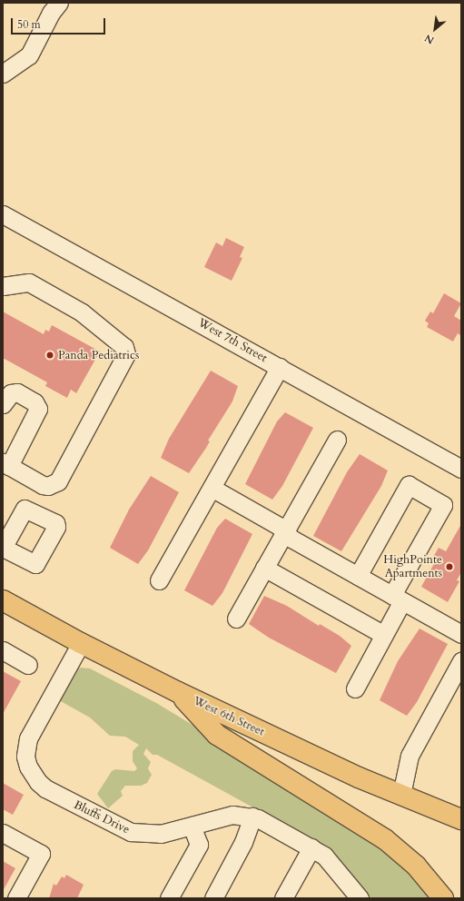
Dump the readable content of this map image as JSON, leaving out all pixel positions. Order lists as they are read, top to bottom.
{
  "streets": {
    "highway": ["West 6th Street"],
    "street": ["West 7th Street", "Bluffs Drive"]
  },
  "crossings": [
    ["West 6th Street", "Bluffs Drive"]
  ],
  "places": ["Panda Pediatrics", "HighPointe Apartments"],
  "scale_bar": "50 m",
  "north": "bottom left"
}
